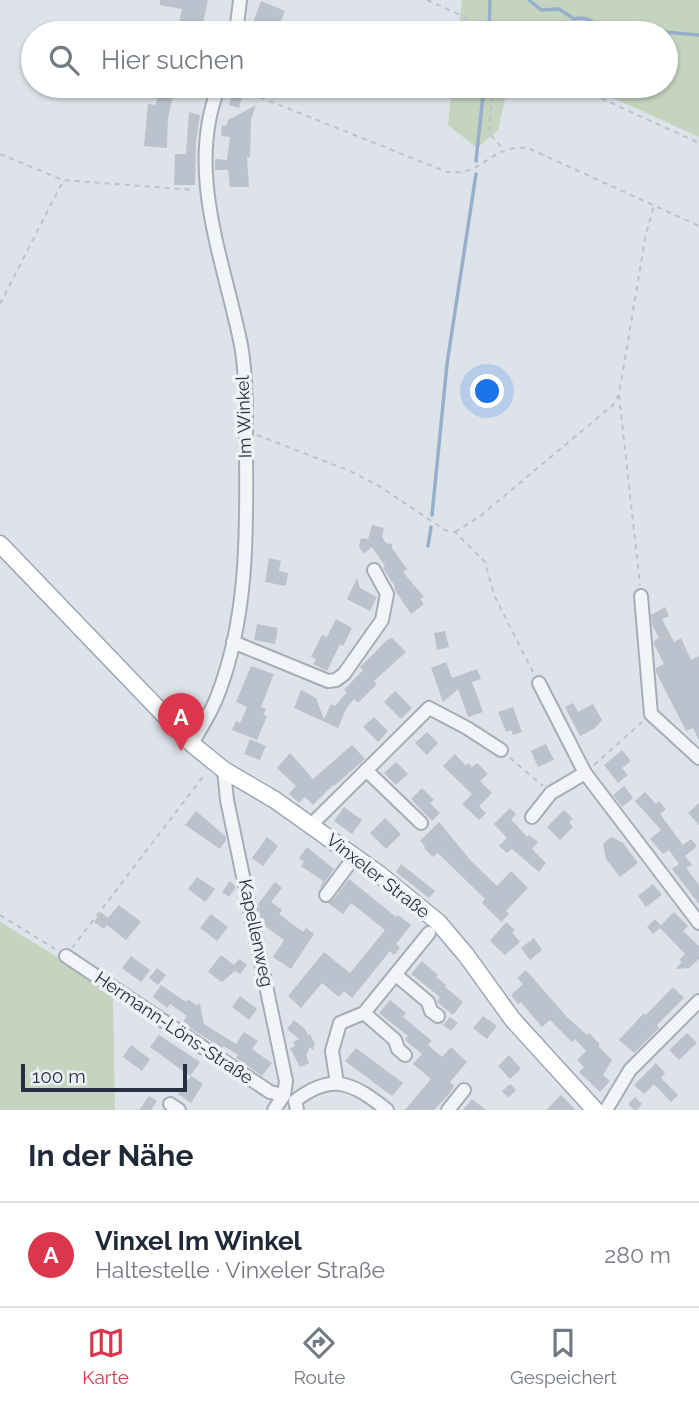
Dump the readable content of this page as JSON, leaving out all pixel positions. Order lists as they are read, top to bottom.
{
  "streets": {
    "main road": ["Vinxeler Straße"],
    "street": ["Im Winkel", "Kapellenweg", "Hermann-Löns-Straße"]
  },
  "crossings": [
    ["Im Winkel", "Vinxeler Straße"],
    ["Vinxeler Straße", "Kapellenweg"],
    ["Kapellenweg", "Hermann-Löns-Straße"]
  ],
  "scale_bar": "100 m",
  "page": {
    "search": "Hier suchen",
    "pins": "A",
    "scale": "100 m",
    "heading": "In der Nähe",
    "list": [
      {
        "mark": "A",
        "name": "Vinxel Im Winkel",
        "note": "Haltestelle · Vinxeler Straße",
        "value": "280 m"
      }
    ],
    "nav": ["Karte", "Route", "Gespeichert"]
  }
}
